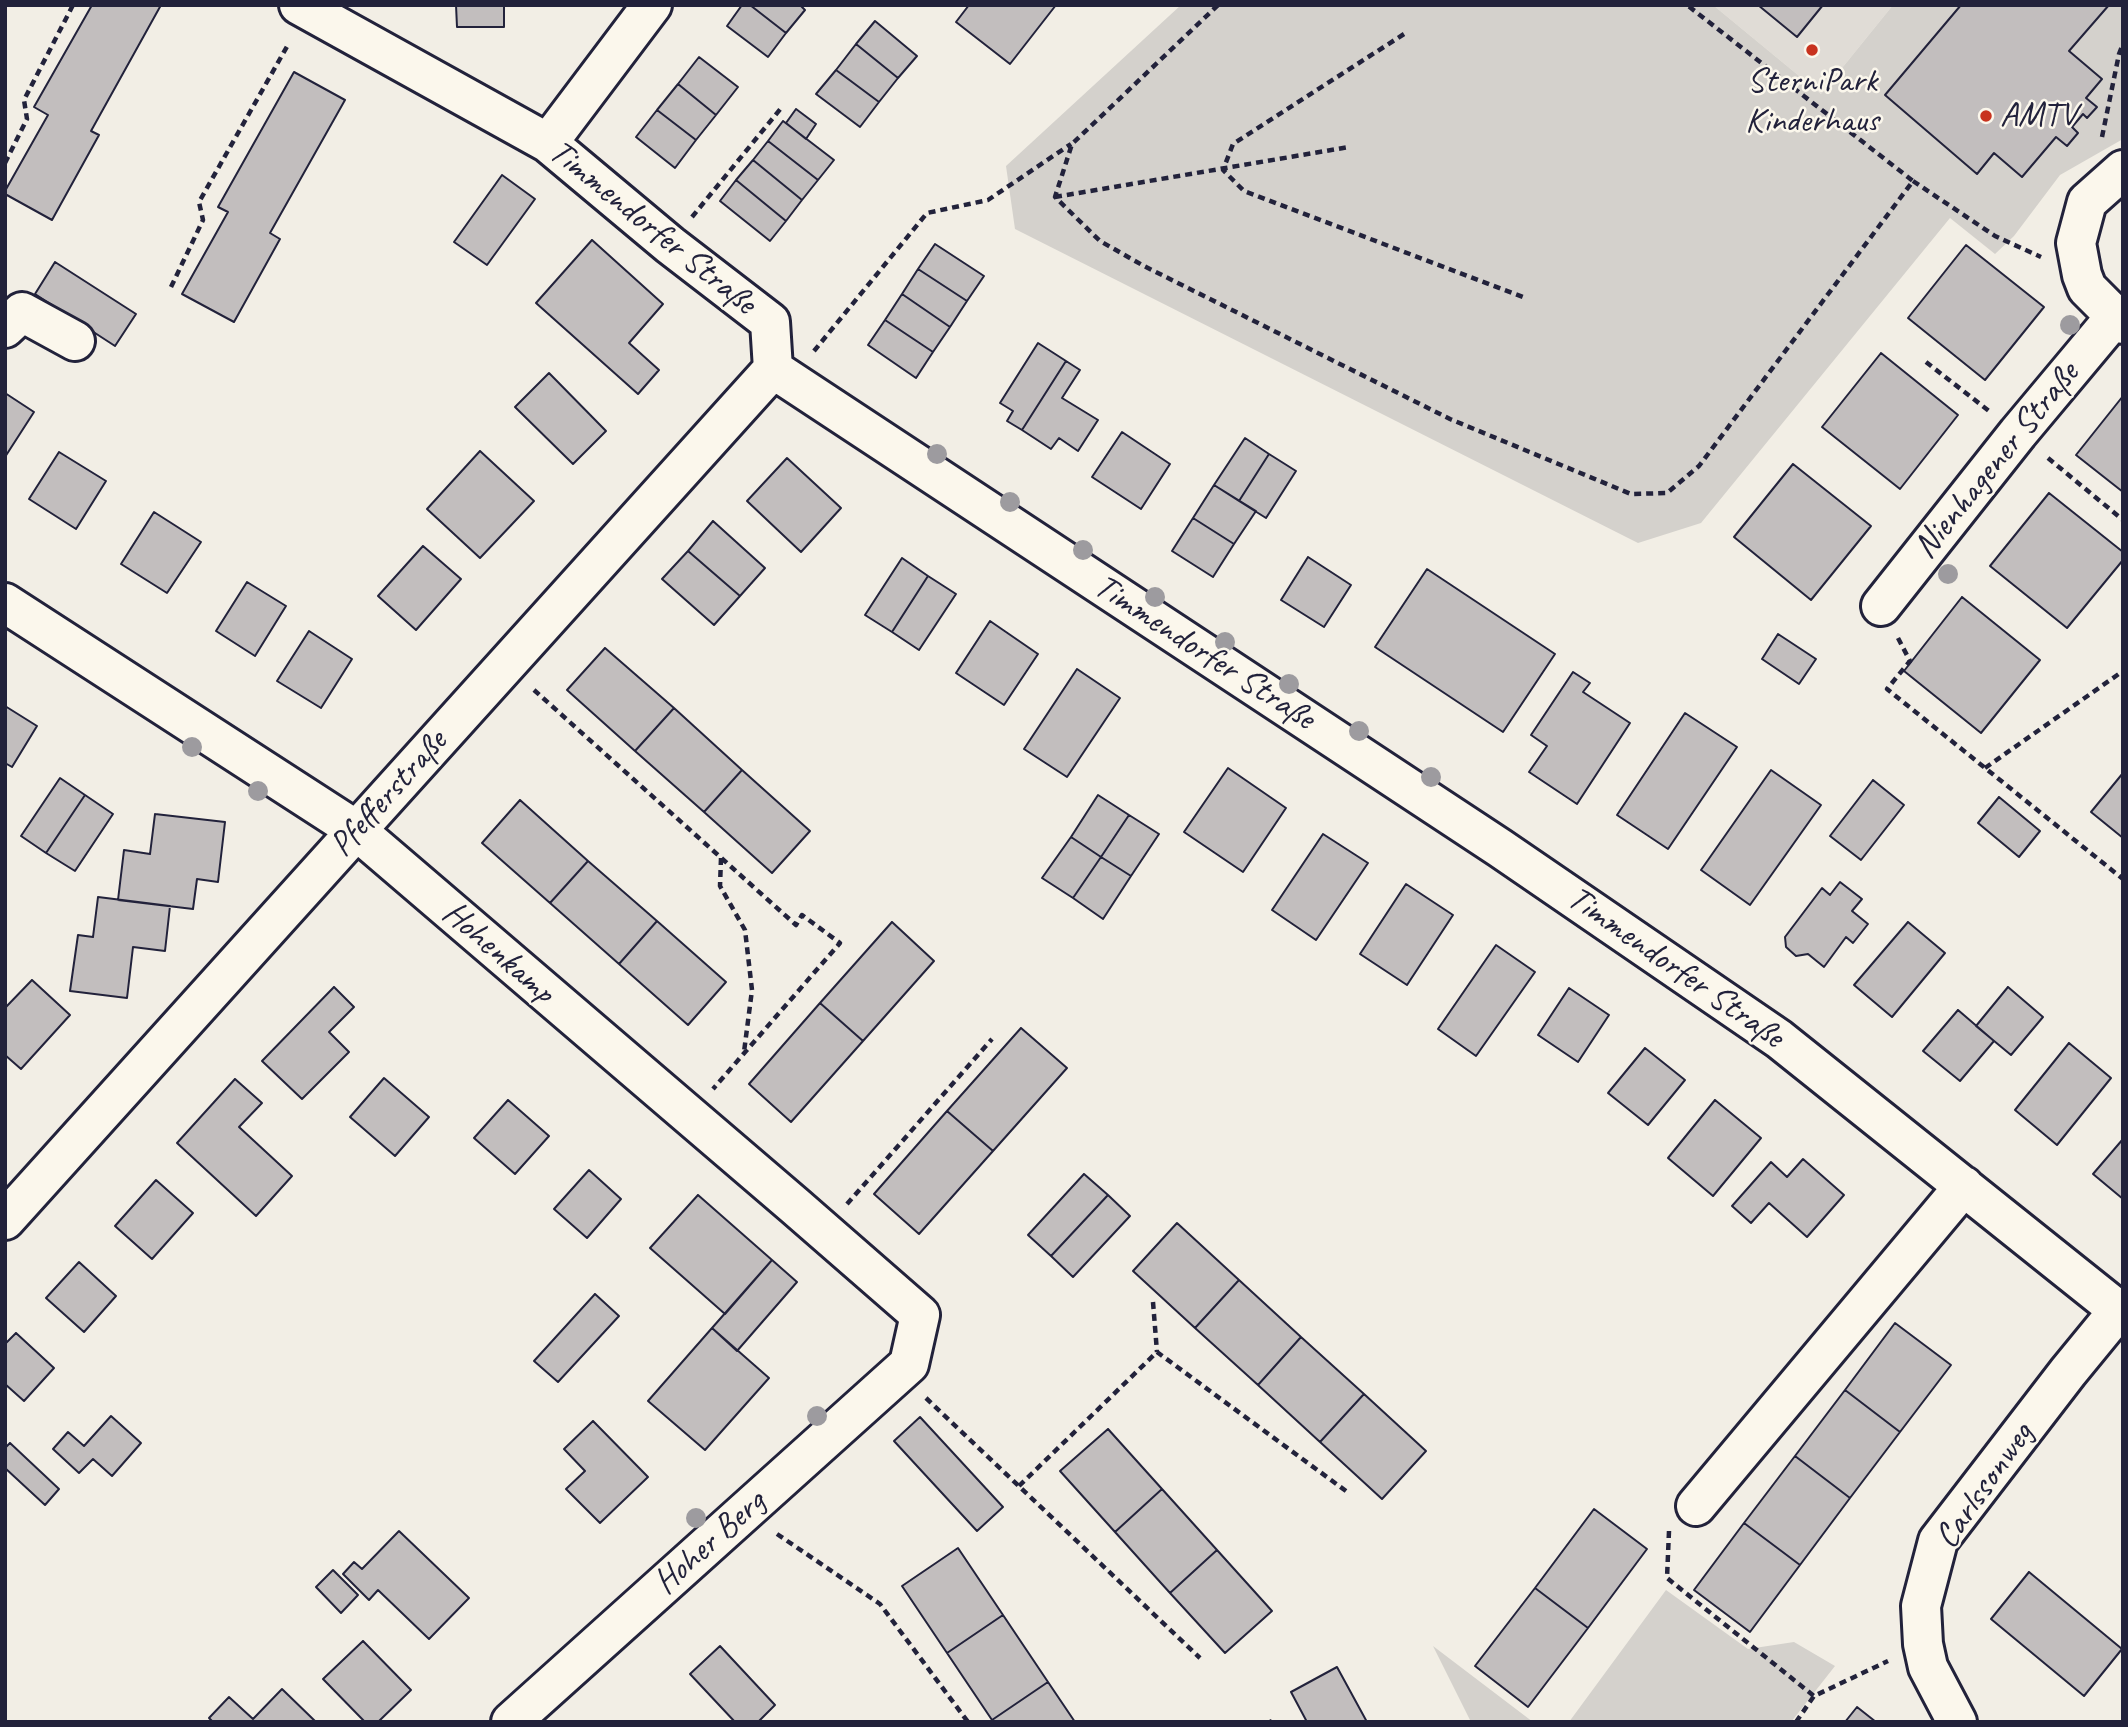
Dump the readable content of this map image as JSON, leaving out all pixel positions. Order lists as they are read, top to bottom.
{
  "streets": {
    "street": [
      "Timmendorfer Straße",
      "Nienhagener Straße",
      "Pfefferstraße",
      "Hohenkamp",
      "Carlssonweg",
      "Hoher Berg"
    ]
  },
  "crossings": [
    ["Timmendorfer Straße", "Pfefferstraße"],
    ["Timmendorfer Straße", "Carlssonweg"],
    ["Pfefferstraße", "Hohenkamp"],
    ["Hohenkamp", "Hoher Berg"]
  ],
  "places": ["SterniPark Kinderhaus", "AMTV"]
}
